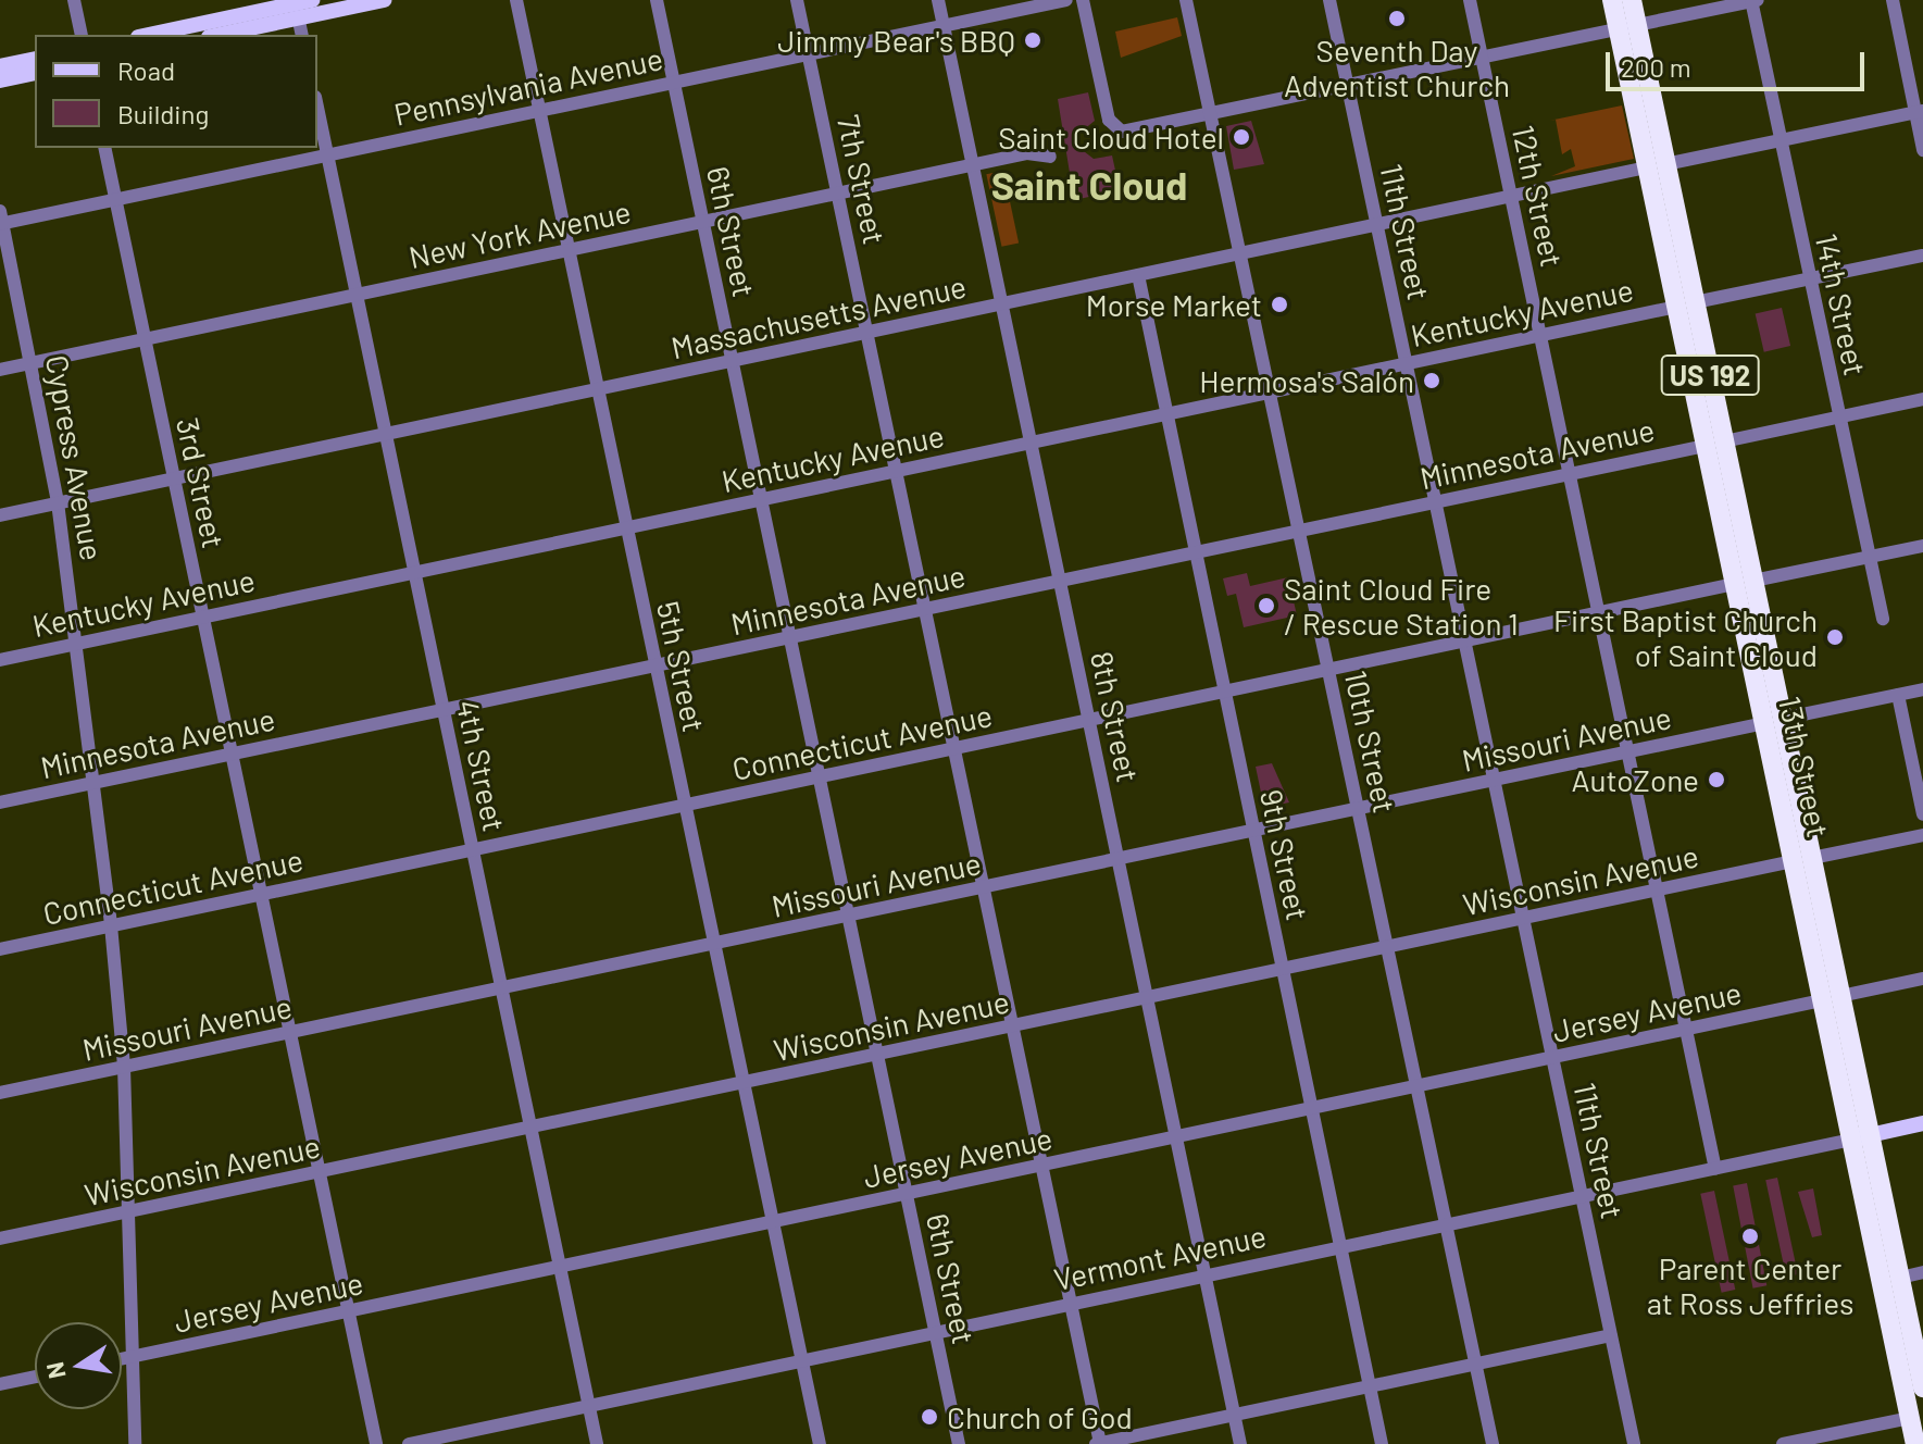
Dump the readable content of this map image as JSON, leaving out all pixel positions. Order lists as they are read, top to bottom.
{
  "streets": {
    "highway": ["US 192", "13th Street"],
    "main road": ["Vermont Avenue"],
    "street": [
      "Pennsylvania Avenue",
      "7th Street",
      "12th Street",
      "6th Street",
      "11th Street",
      "New York Avenue",
      "14th Street",
      "Kentucky Avenue",
      "Massachusetts Avenue",
      "Minnesota Avenue",
      "Cypress Avenue",
      "3rd Street",
      "5th Street",
      "8th Street",
      "Missouri Avenue",
      "Connecticut Avenue",
      "10th Street",
      "4th Street",
      "9th Street",
      "Wisconsin Avenue",
      "Jersey Avenue"
    ]
  },
  "crossings": [
    ["Pennsylvania Avenue", "7th Street"],
    ["Pennsylvania Avenue", "6th Street"],
    ["Pennsylvania Avenue", "Cypress Avenue"],
    ["Pennsylvania Avenue", "3rd Street"],
    ["Pennsylvania Avenue", "5th Street"],
    ["Pennsylvania Avenue", "8th Street"],
    ["Pennsylvania Avenue", "4th Street"],
    ["7th Street", "New York Avenue"],
    ["7th Street", "Kentucky Avenue"],
    ["7th Street", "Massachusetts Avenue"],
    ["7th Street", "Minnesota Avenue"],
    ["7th Street", "Missouri Avenue"],
    ["7th Street", "Connecticut Avenue"],
    ["7th Street", "Wisconsin Avenue"],
    ["7th Street", "Jersey Avenue"],
    ["7th Street", "Vermont Avenue"],
    ["12th Street", "Kentucky Avenue"],
    ["12th Street", "Massachusetts Avenue"],
    ["12th Street", "Minnesota Avenue"],
    ["12th Street", "Missouri Avenue"],
    ["12th Street", "Connecticut Avenue"],
    ["12th Street", "Wisconsin Avenue"],
    ["12th Street", "Jersey Avenue"],
    ["12th Street", "Vermont Avenue"],
    ["6th Street", "New York Avenue"],
    ["6th Street", "Kentucky Avenue"],
    ["6th Street", "Massachusetts Avenue"],
    ["6th Street", "Minnesota Avenue"],
    ["6th Street", "Missouri Avenue"],
    ["6th Street", "Connecticut Avenue"],
    ["6th Street", "Wisconsin Avenue"],
    ["6th Street", "Jersey Avenue"],
    ["6th Street", "Vermont Avenue"],
    ["11th Street", "Kentucky Avenue"],
    ["11th Street", "Massachusetts Avenue"],
    ["11th Street", "Minnesota Avenue"],
    ["11th Street", "Missouri Avenue"],
    ["11th Street", "Connecticut Avenue"],
    ["11th Street", "Wisconsin Avenue"],
    ["11th Street", "Jersey Avenue"],
    ["11th Street", "Vermont Avenue"],
    ["New York Avenue", "Cypress Avenue"],
    ["New York Avenue", "3rd Street"],
    ["New York Avenue", "5th Street"],
    ["New York Avenue", "8th Street"],
    ["New York Avenue", "4th Street"],
    ["14th Street", "Kentucky Avenue"],
    ["14th Street", "Massachusetts Avenue"],
    ["14th Street", "Minnesota Avenue"],
    ["14th Street", "Connecticut Avenue"],
    ["Kentucky Avenue", "US 192"],
    ["Kentucky Avenue", "Cypress Avenue"],
    ["Kentucky Avenue", "3rd Street"],
    ["Kentucky Avenue", "5th Street"],
    ["Kentucky Avenue", "8th Street"],
    ["Kentucky Avenue", "10th Street"],
    ["Kentucky Avenue", "4th Street"],
    ["Kentucky Avenue", "13th Street"],
    ["Kentucky Avenue", "9th Street"],
    ["Massachusetts Avenue", "Cypress Avenue"],
    ["Massachusetts Avenue", "3rd Street"],
    ["Massachusetts Avenue", "5th Street"],
    ["Massachusetts Avenue", "8th Street"],
    ["Massachusetts Avenue", "10th Street"],
    ["Massachusetts Avenue", "4th Street"],
    ["Massachusetts Avenue", "9th Street"],
    ["US 192", "Minnesota Avenue"],
    ["US 192", "13th Street"],
    ["Minnesota Avenue", "Cypress Avenue"],
    ["Minnesota Avenue", "3rd Street"],
    ["Minnesota Avenue", "5th Street"],
    ["Minnesota Avenue", "8th Street"],
    ["Minnesota Avenue", "10th Street"],
    ["Minnesota Avenue", "4th Street"],
    ["Minnesota Avenue", "13th Street"],
    ["Minnesota Avenue", "9th Street"],
    ["Cypress Avenue", "Missouri Avenue"],
    ["Cypress Avenue", "Connecticut Avenue"],
    ["Cypress Avenue", "Wisconsin Avenue"],
    ["Cypress Avenue", "Jersey Avenue"],
    ["3rd Street", "Missouri Avenue"],
    ["3rd Street", "Connecticut Avenue"],
    ["3rd Street", "Wisconsin Avenue"],
    ["3rd Street", "Jersey Avenue"],
    ["5th Street", "Missouri Avenue"],
    ["5th Street", "Connecticut Avenue"],
    ["5th Street", "Wisconsin Avenue"],
    ["5th Street", "Jersey Avenue"],
    ["5th Street", "Vermont Avenue"],
    ["8th Street", "Missouri Avenue"],
    ["8th Street", "Connecticut Avenue"],
    ["8th Street", "Wisconsin Avenue"],
    ["8th Street", "Jersey Avenue"],
    ["8th Street", "Vermont Avenue"],
    ["Missouri Avenue", "10th Street"],
    ["Missouri Avenue", "4th Street"],
    ["Missouri Avenue", "13th Street"],
    ["Missouri Avenue", "9th Street"],
    ["Connecticut Avenue", "10th Street"],
    ["Connecticut Avenue", "4th Street"],
    ["Connecticut Avenue", "13th Street"],
    ["Connecticut Avenue", "9th Street"],
    ["10th Street", "Wisconsin Avenue"],
    ["10th Street", "Jersey Avenue"],
    ["10th Street", "Vermont Avenue"],
    ["4th Street", "Wisconsin Avenue"],
    ["4th Street", "Jersey Avenue"],
    ["4th Street", "Vermont Avenue"],
    ["13th Street", "Wisconsin Avenue"],
    ["13th Street", "Jersey Avenue"],
    ["13th Street", "Vermont Avenue"],
    ["9th Street", "Wisconsin Avenue"],
    ["9th Street", "Jersey Avenue"],
    ["9th Street", "Vermont Avenue"]
  ],
  "districts": ["Saint Cloud"],
  "places": [
    "Seventh Day Adventist Church",
    "Jimmy Bear's BBQ",
    "Saint Cloud Hotel",
    "Morse Market",
    "Hermosa's Salón",
    "Saint Cloud Fire / Rescue Station 1",
    "First Baptist Church of Saint Cloud",
    "AutoZone",
    "Parent Center at Ross Jeffries",
    "Church of God"
  ],
  "legend": ["Road", "Building"],
  "scale_bar": "200 m",
  "north": "left"
}
